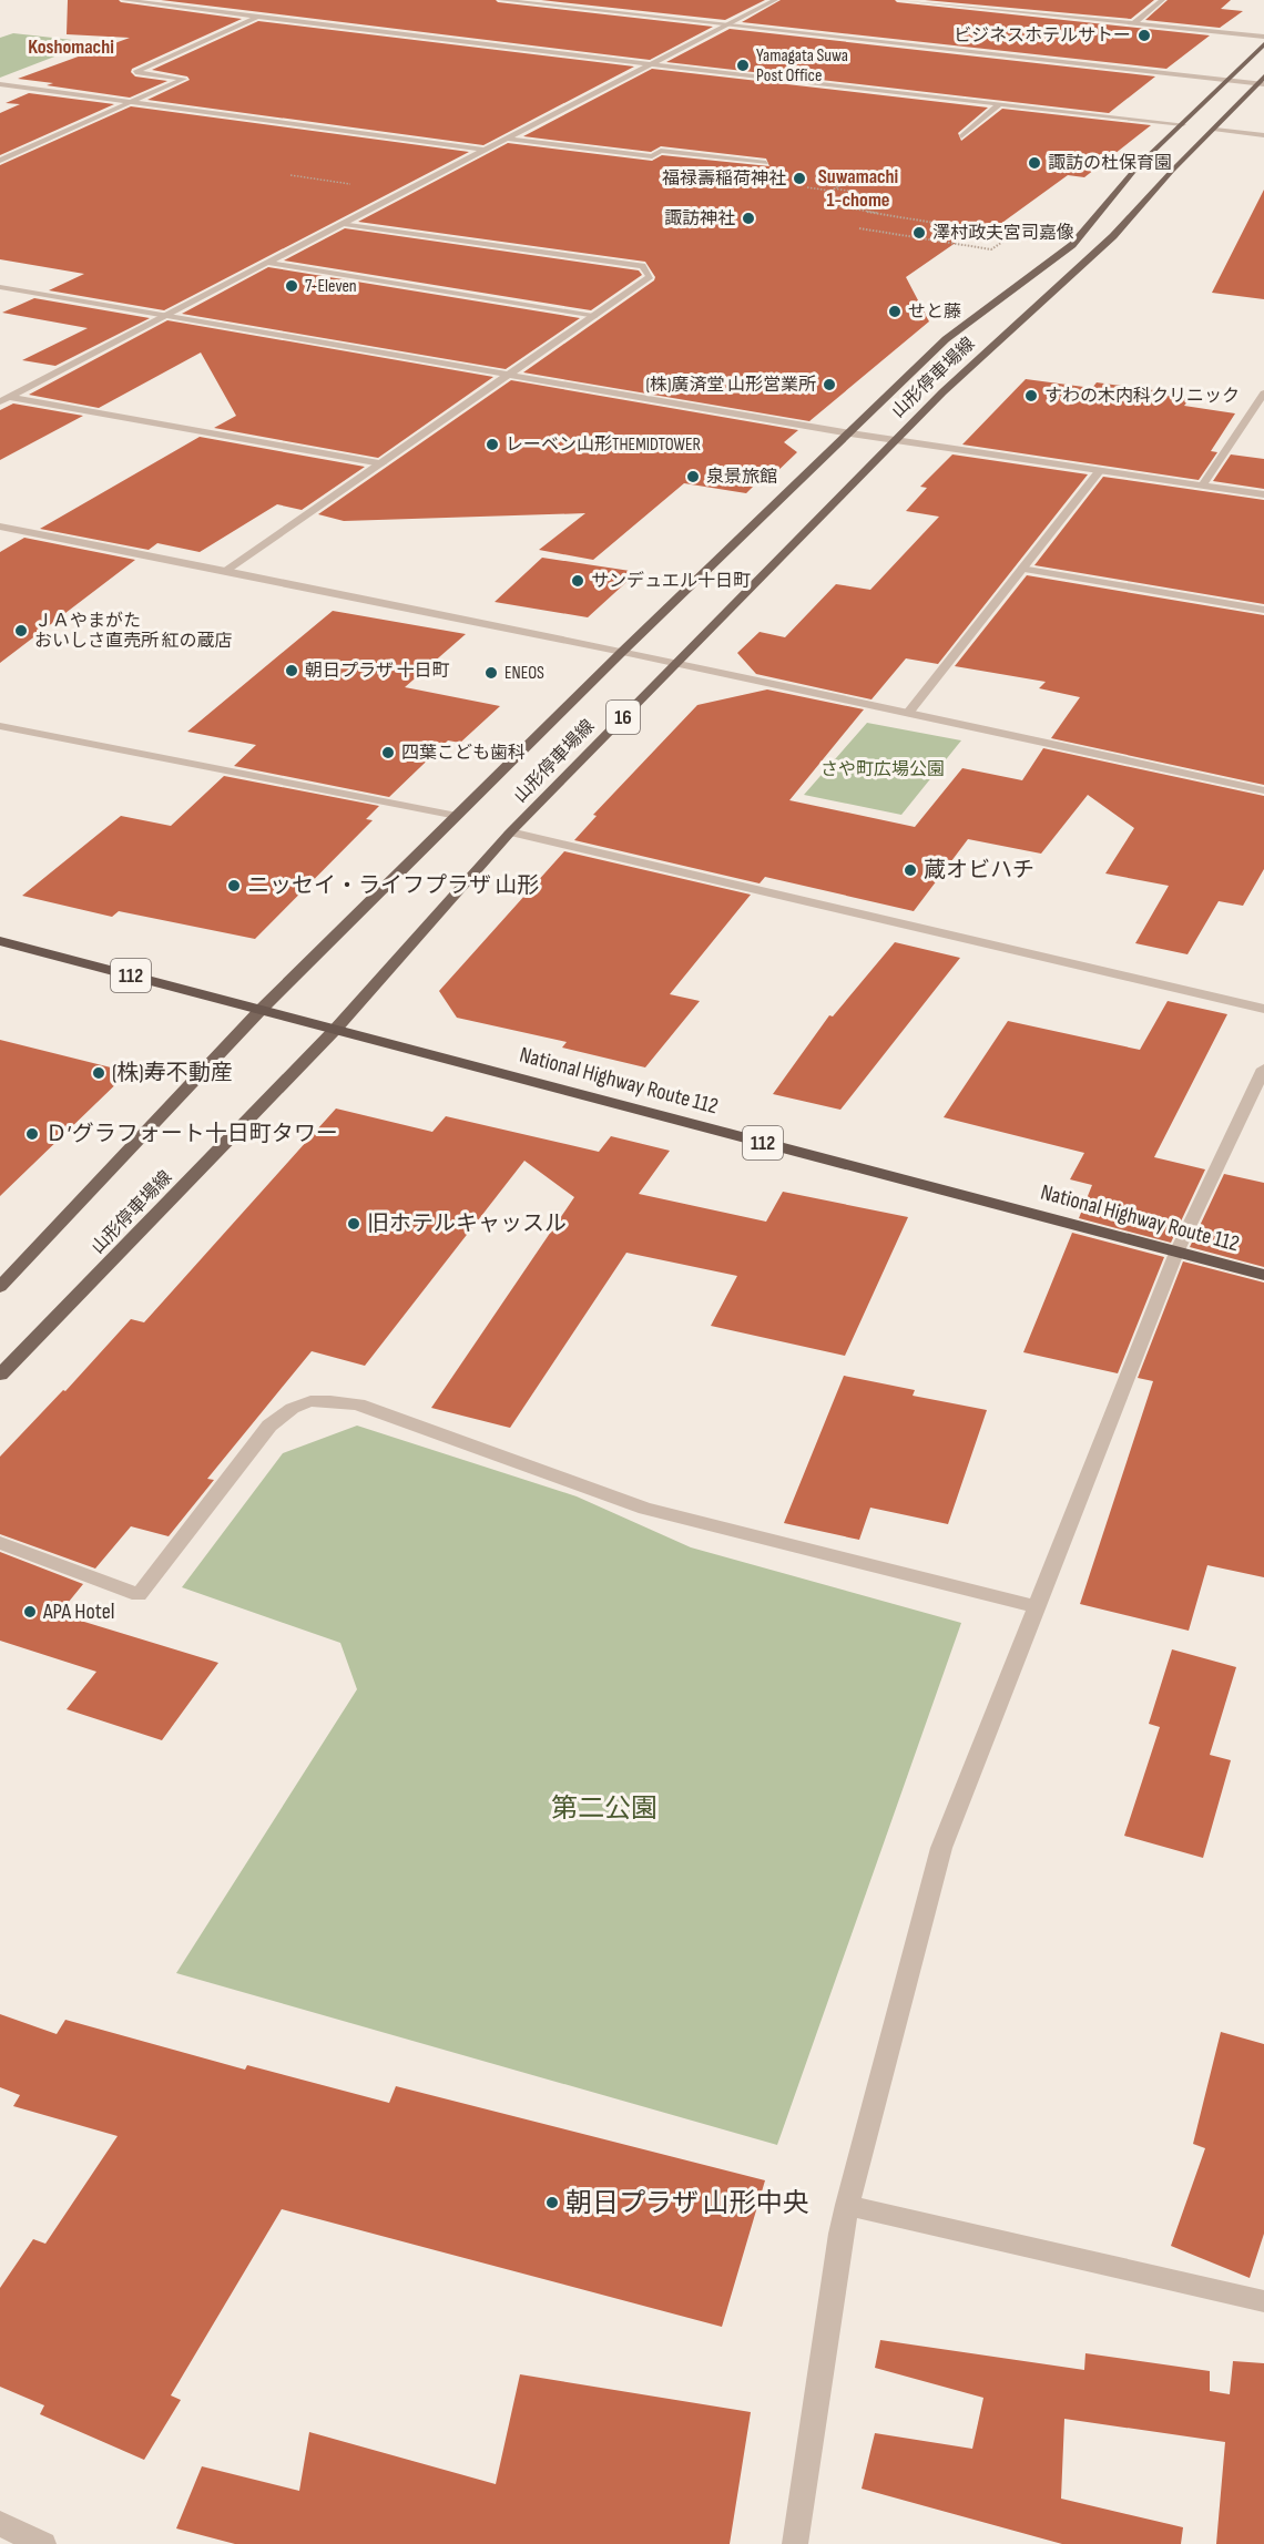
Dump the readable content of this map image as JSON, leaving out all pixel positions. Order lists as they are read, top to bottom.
{
  "streets": {
    "highway": ["112", "National Highway Route 112"],
    "main road": ["山形停車場線", "16"]
  },
  "crossings": [
    ["山形停車場線", "National Highway Route 112"]
  ],
  "districts": ["Koshomachi", "Suwamachi 1-chome"],
  "parks": ["さや町広場公園", "第二公園"],
  "places": [
    "ビジネスホテルサトー",
    "Yamagata Suwa Post Office",
    "諏訪の杜保育園",
    "福禄壽稲荷神社",
    "諏訪神社",
    "澤村政夫宮司嘉像",
    "7-Eleven",
    "せと藤",
    "(株)廣済堂 山形営業所",
    "すわの木内科クリニック",
    "レーベン山形THEMIDTOWER",
    "泉景旅館",
    "サンデュエル十日町",
    "ＪＡやまがた おいしさ直売所 紅の蔵店",
    "朝日プラザ 十日町",
    "ENEOS",
    "四葉こども歯科",
    "蔵オビハチ",
    "ニッセイ・ライフプラザ 山形",
    "(株)寿不動産",
    "Ｄ’グラフォート十日町タワー",
    "旧ホテルキャッスル",
    "APA Hotel",
    "朝日プラザ 山形中央"
  ]
}
